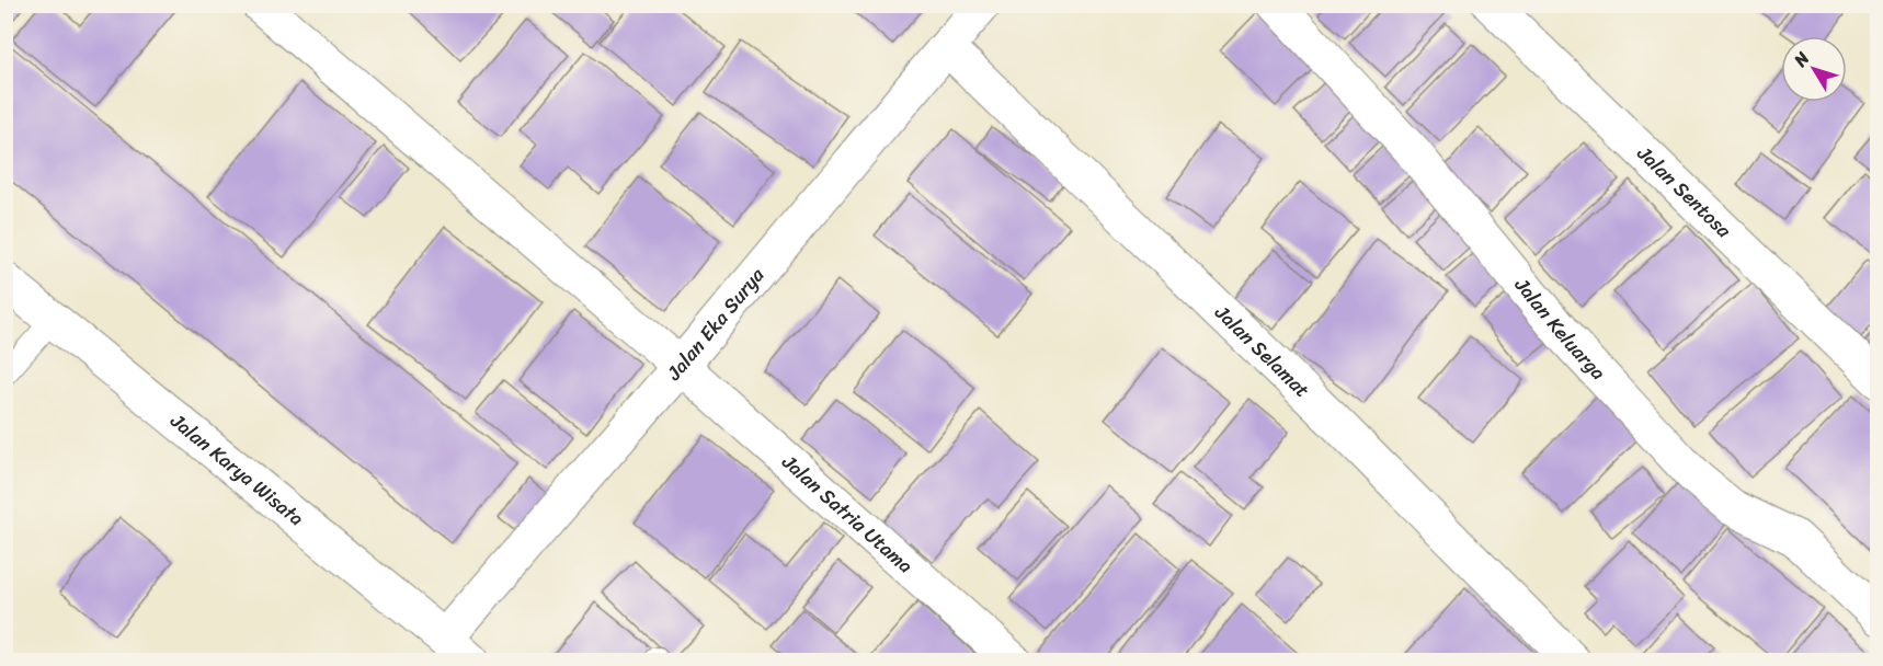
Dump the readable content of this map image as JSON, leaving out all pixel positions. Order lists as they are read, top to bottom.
{
  "streets": {
    "street": [
      "Jalan Sentosa",
      "Jalan Eka Surya",
      "Jalan Keluarga",
      "Jalan Selamat",
      "Jalan Karya Wisata",
      "Jalan Satria Utama"
    ]
  },
  "crossings": [
    ["Jalan Eka Surya", "Jalan Selamat"],
    ["Jalan Eka Surya", "Jalan Karya Wisata"],
    ["Jalan Eka Surya", "Jalan Satria Utama"]
  ],
  "north": "top left"
}
